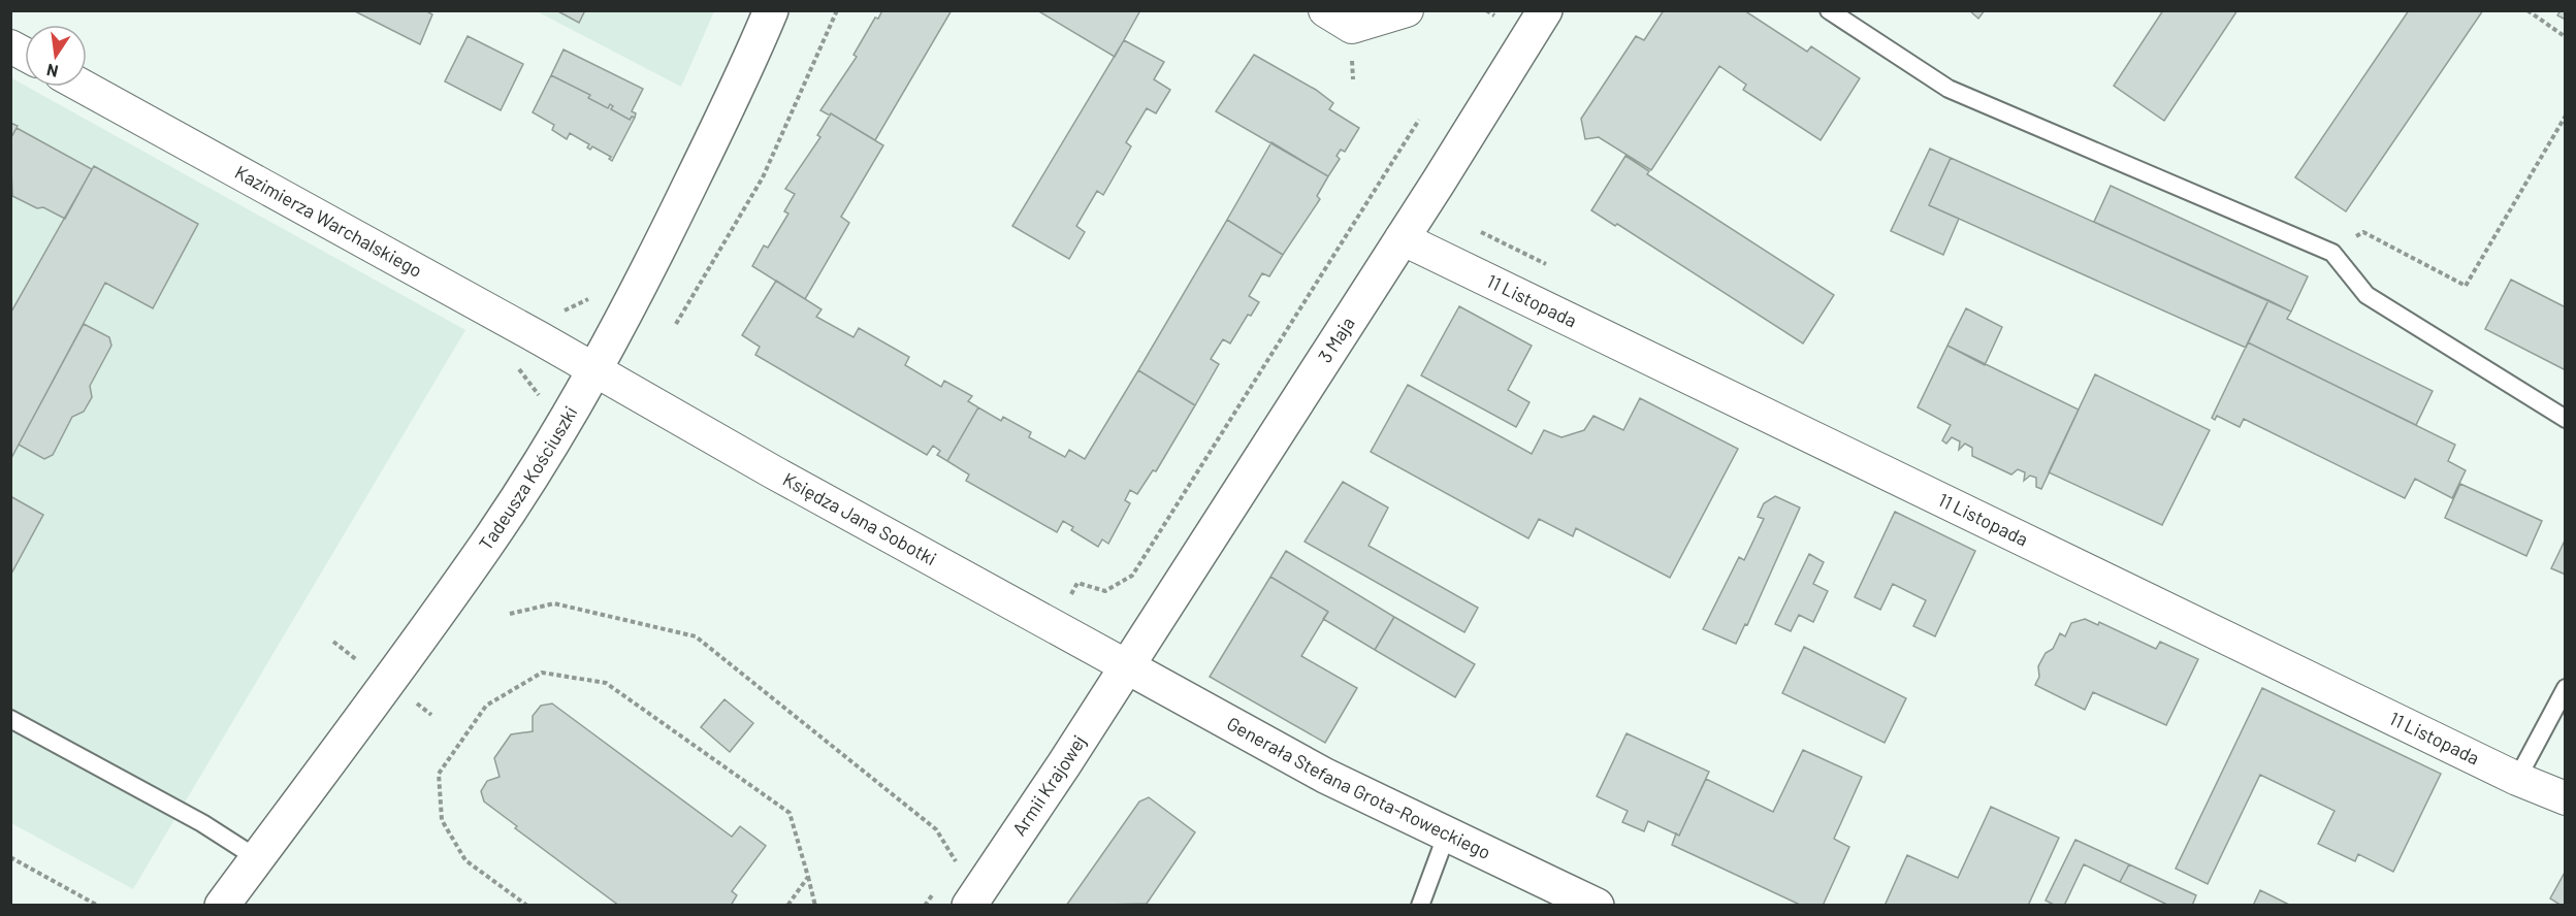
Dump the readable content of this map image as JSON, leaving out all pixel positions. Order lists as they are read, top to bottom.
{
  "streets": {
    "main road": [
      "3 Maja",
      "Tadeusza Kościuszki",
      "Armii Krajowej",
      "Generała Stefana Grota-Roweckiego"
    ],
    "street": ["Kazimierza Warchalskiego", "11 Listopada", "Księdza Jana Sobotki"]
  },
  "crossings": [
    ["Kazimierza Warchalskiego", "Tadeusza Kościuszki"],
    ["Kazimierza Warchalskiego", "Księdza Jana Sobotki"],
    ["11 Listopada", "3 Maja"],
    ["3 Maja", "Księdza Jana Sobotki"],
    ["3 Maja", "Armii Krajowej"],
    ["3 Maja", "Generała Stefana Grota-Roweckiego"],
    ["Tadeusza Kościuszki", "Księdza Jana Sobotki"],
    ["Księdza Jana Sobotki", "Armii Krajowej"],
    ["Księdza Jana Sobotki", "Generała Stefana Grota-Roweckiego"],
    ["Armii Krajowej", "Generała Stefana Grota-Roweckiego"]
  ],
  "north": "bottom"
}
